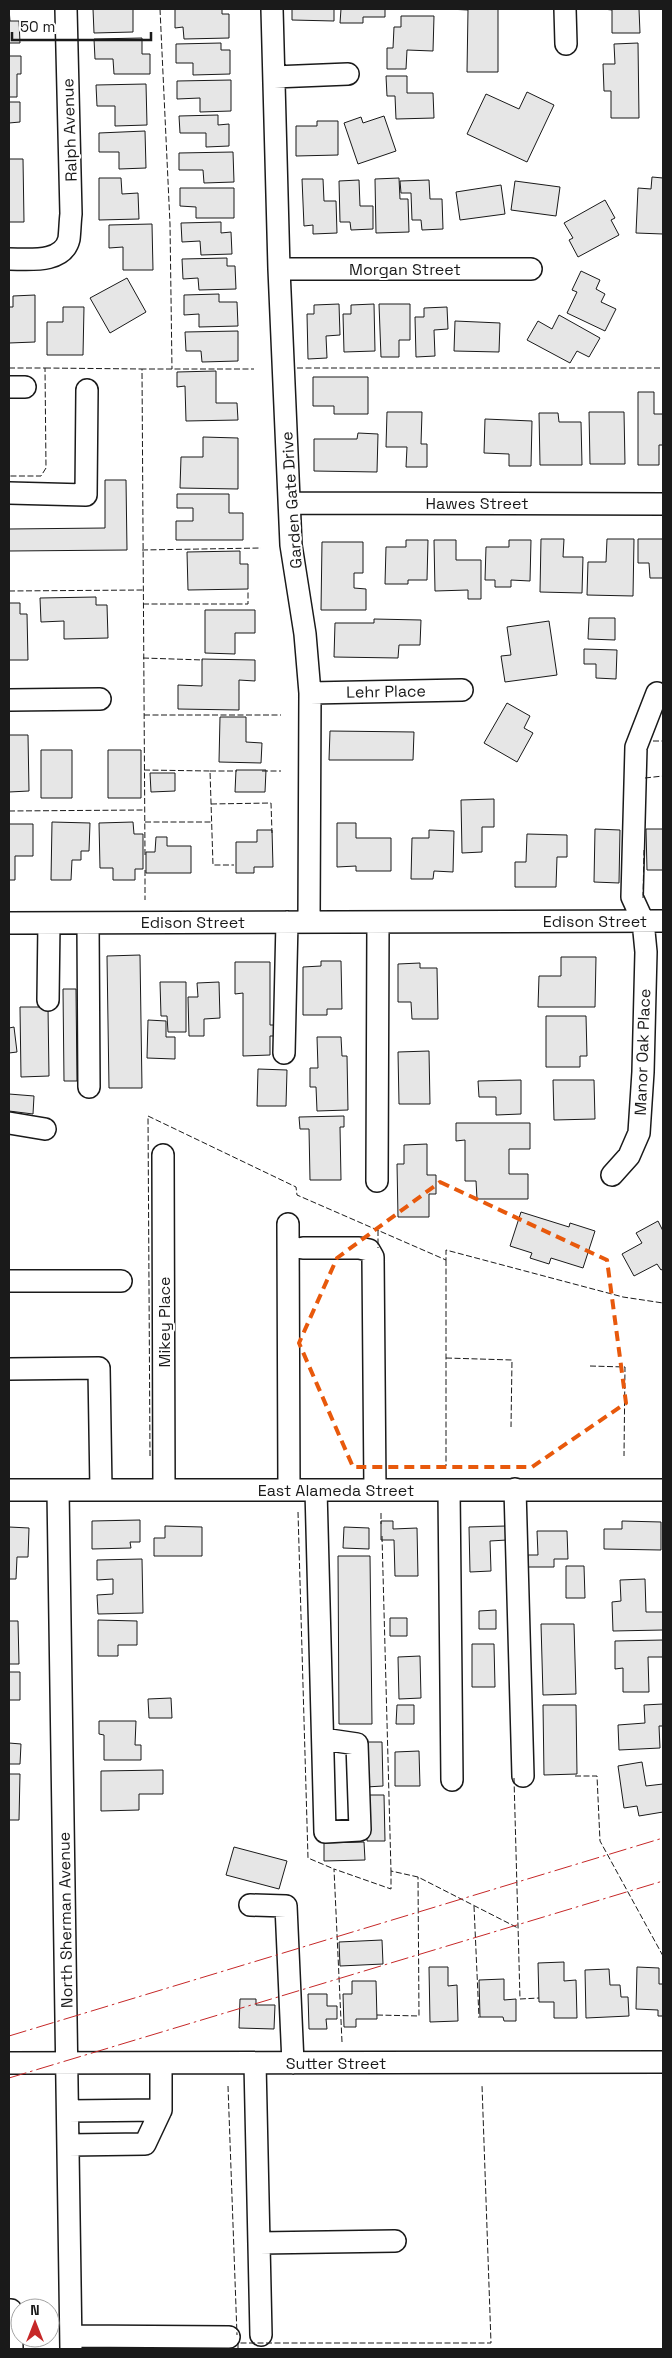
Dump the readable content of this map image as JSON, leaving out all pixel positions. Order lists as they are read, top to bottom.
{
  "streets": {
    "street": [
      "Ralph Avenue",
      "Morgan Street",
      "Garden Gate Drive",
      "Hawes Street",
      "Lehr Place",
      "Edison Street",
      "Manor Oak Place",
      "Mikey Place",
      "East Alameda Street",
      "North Sherman Avenue",
      "Sutter Street"
    ]
  },
  "crossings": [
    ["Morgan Street", "Garden Gate Drive"],
    ["Garden Gate Drive", "Hawes Street"],
    ["Garden Gate Drive", "Lehr Place"],
    ["Garden Gate Drive", "Edison Street"],
    ["Edison Street", "Manor Oak Place"],
    ["Mikey Place", "East Alameda Street"],
    ["East Alameda Street", "North Sherman Avenue"],
    ["North Sherman Avenue", "Sutter Street"]
  ],
  "scale_bar": "50 m",
  "north": "top"
}
